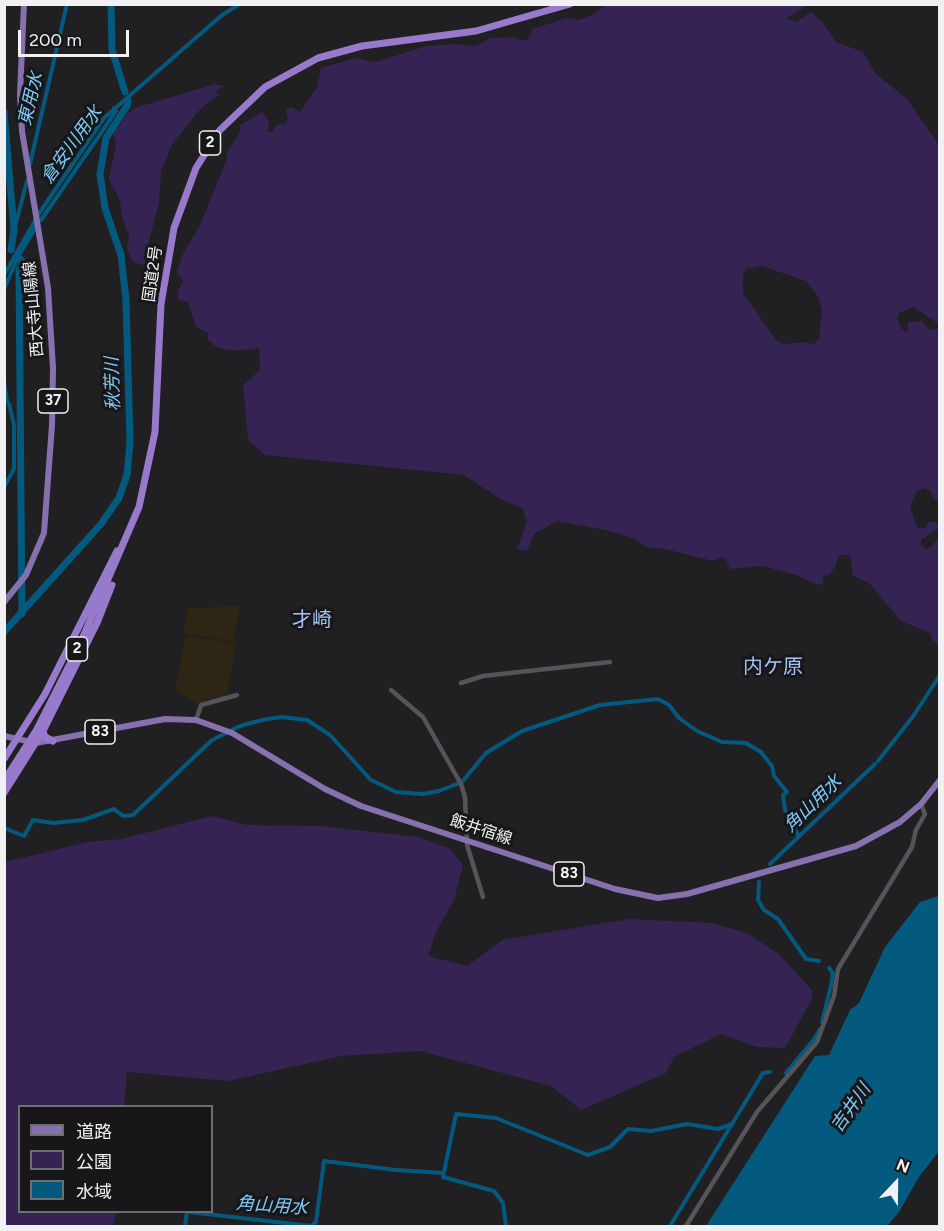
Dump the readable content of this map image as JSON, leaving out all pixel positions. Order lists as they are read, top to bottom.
{
  "streets": {
    "highway": ["2", "国道2号"],
    "main road": [
      "西大寺山陽線",
      "37",
      "83",
      "飯井宿線"
    ]
  },
  "districts": ["才崎", "内ケ原"],
  "water": [
    "東用水",
    "倉安川用水",
    "秋芳川",
    "角山用水",
    "吉井川"
  ],
  "legend": ["道路", "公園", "水域"],
  "scale_bar": "200 m",
  "north": "top"
}
